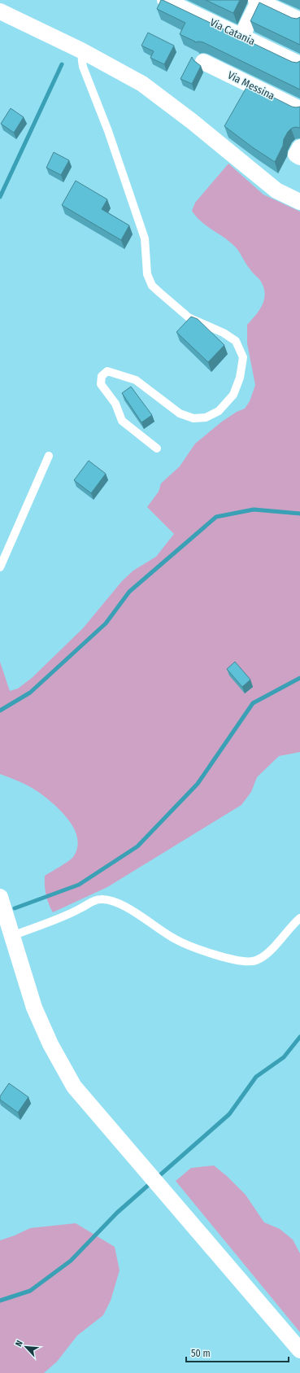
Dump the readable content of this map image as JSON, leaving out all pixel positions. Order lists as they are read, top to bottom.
{
  "streets": {
    "street": ["Via Catania", "Via Messina"]
  },
  "scale_bar": "50 m",
  "north": "top left"
}
